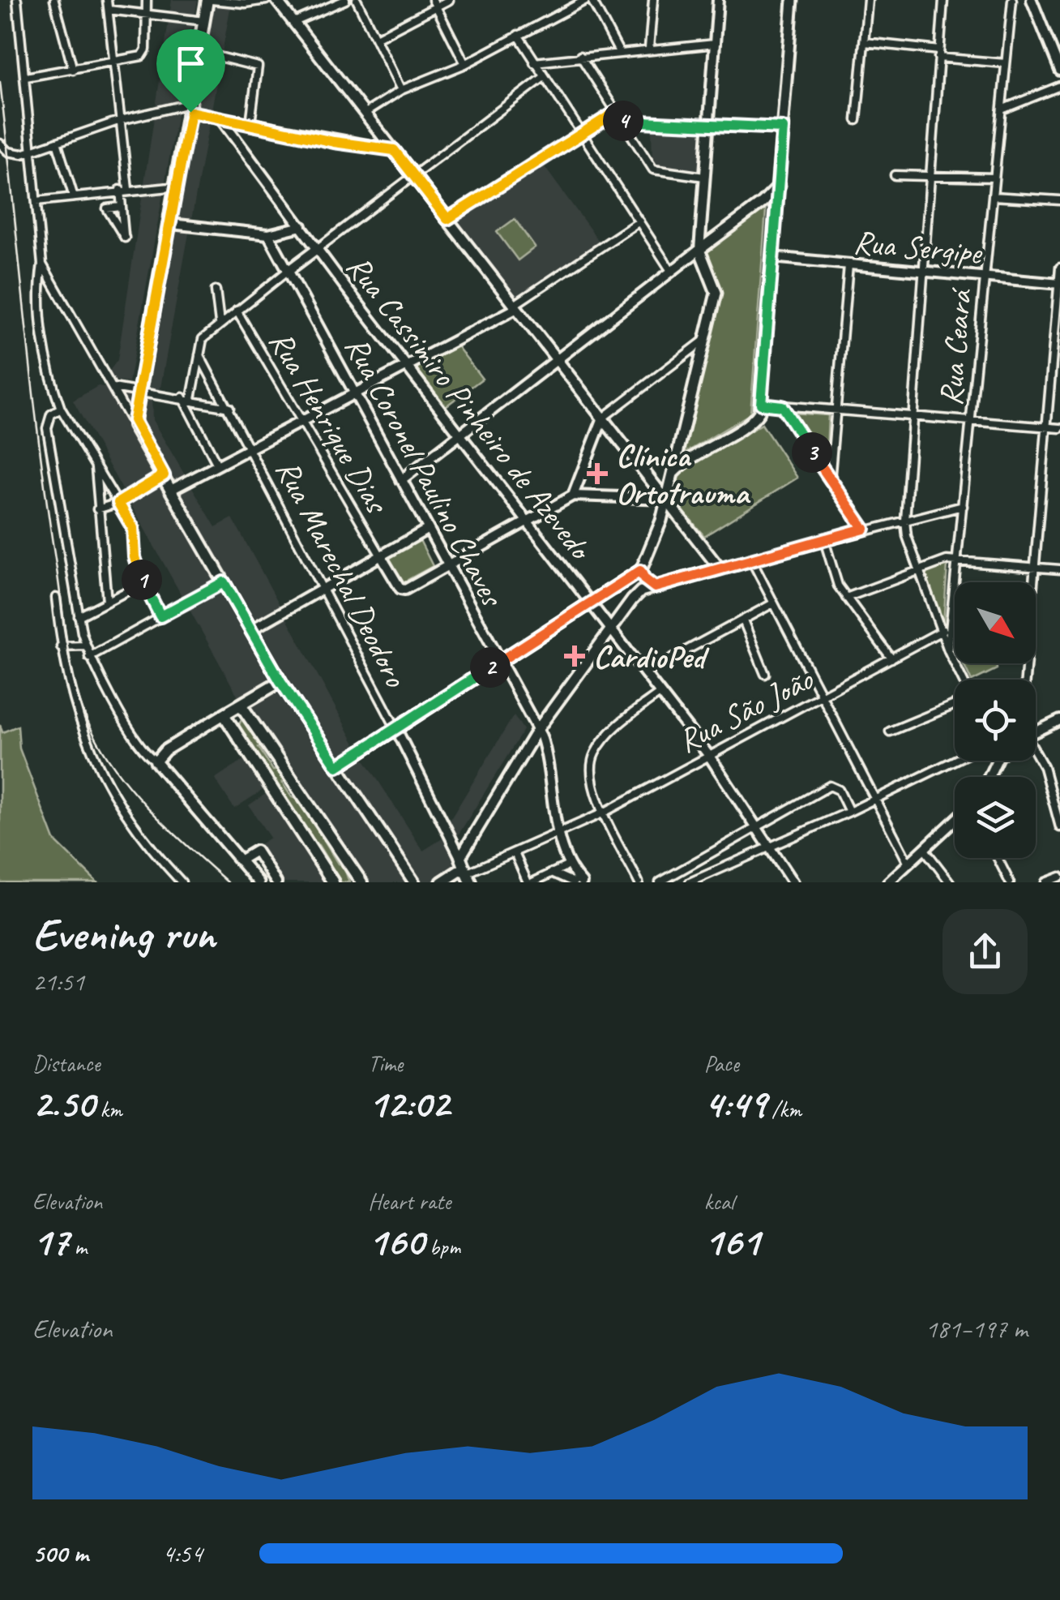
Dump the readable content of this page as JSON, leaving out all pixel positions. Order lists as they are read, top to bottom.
{
  "streets": {
    "street": [
      "Rua Sergipe",
      "Rua Ceará",
      "Rua Cassimiro Pinheiro de Azevedo",
      "Rua Henrique Dias",
      "Rua Coronel Paulino Chaves",
      "Rua Marechal Deodoro",
      "Rua São João"
    ]
  },
  "crossings": [
    ["Rua Sergipe", "Rua Ceará"],
    ["Rua Ceará", "Rua São João"],
    ["Rua Cassimiro Pinheiro de Azevedo", "Rua São João"],
    ["Rua Coronel Paulino Chaves", "Rua São João"],
    ["Rua Marechal Deodoro", "Rua São João"]
  ],
  "places": {
    "health": ["Clínica Ortotrauma", "CardioPed"]
  },
  "north": "bottom right",
  "page": {
    "pins": [
      "4",
      "3",
      "1",
      "2"
    ],
    "heading": ["Evening run", "21:51"],
    "stats": [
      ["Distance", "2.50 km"],
      ["Time", "12:02"],
      ["Pace", "4:49 /km"],
      ["Elevation", "17 m"],
      ["Heart rate", "160 bpm"],
      ["kcal", "161"]
    ],
    "chart": ["Elevation", "181–197 m"],
    "list": [
      {
        "name": "500 m",
        "note": "4:54"
      }
    ]
  }
}
